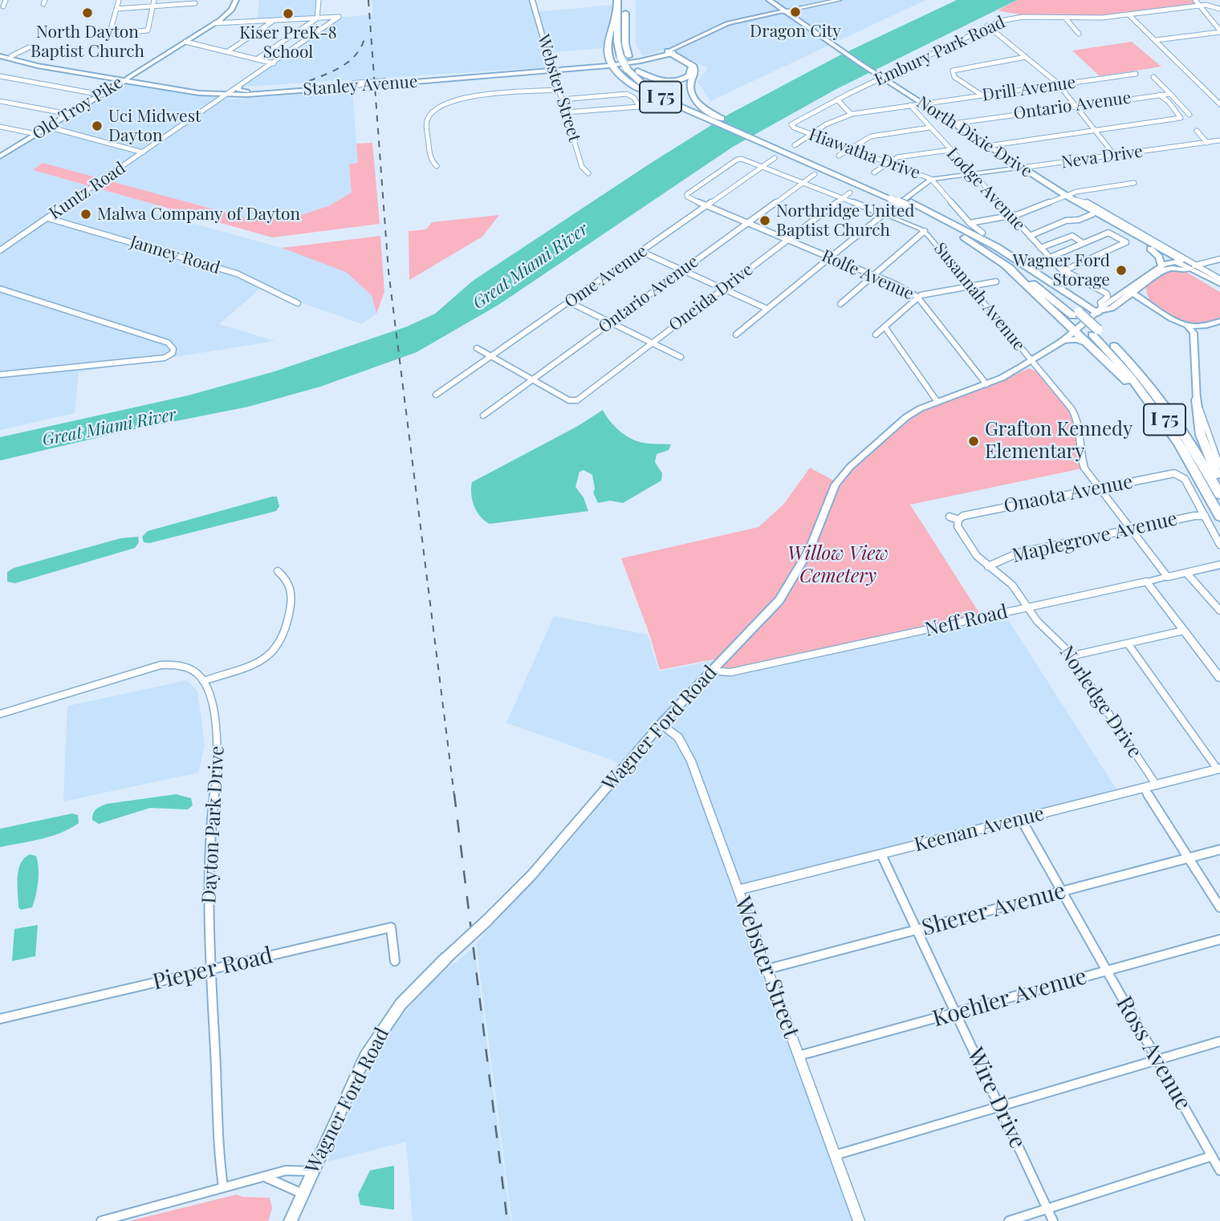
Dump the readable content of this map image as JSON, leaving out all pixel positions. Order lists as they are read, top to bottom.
{
  "streets": {
    "highway": ["I 75"],
    "main road": [
      "Stanley Avenue",
      "Old Troy Pike",
      "North Dixie Drive",
      "Wagner Ford Road"
    ],
    "street": [
      "Embury Park Road",
      "Webster Street",
      "Drill Avenue",
      "Ontario Avenue",
      "Hiawatha Drive",
      "Neva Drive",
      "Lodge Avenue",
      "Kuntz Road",
      "Janney Road",
      "Rolfe Avenue",
      "Ome Avenue",
      "Susannah Avenue",
      "Oneida Drive",
      "Onaota Avenue",
      "Maplegrove Avenue",
      "Neff Road",
      "Norledge Drive",
      "Dayton Park Drive",
      "Keenan Avenue",
      "Sherer Avenue",
      "Pieper Road",
      "Koehler Avenue",
      "Ross Avenue",
      "Wire Drive"
    ]
  },
  "crossings": [
    ["Embury Park Road", "North Dixie Drive"],
    ["Embury Park Road", "Hiawatha Drive"],
    ["Stanley Avenue", "Webster Street"],
    ["Stanley Avenue", "Old Troy Pike"],
    ["Stanley Avenue", "North Dixie Drive"],
    ["Stanley Avenue", "Kuntz Road"],
    ["Webster Street", "Wagner Ford Road"],
    ["Webster Street", "Keenan Avenue"],
    ["Webster Street", "Sherer Avenue"],
    ["Webster Street", "Koehler Avenue"],
    ["Drill Avenue", "North Dixie Drive"],
    ["Ontario Avenue", "North Dixie Drive"],
    ["Ontario Avenue", "Rolfe Avenue"],
    ["Ontario Avenue", "Susannah Avenue"],
    ["Ontario Avenue", "Oneida Drive"],
    ["North Dixie Drive", "Neva Drive"],
    ["North Dixie Drive", "Wagner Ford Road"],
    ["Hiawatha Drive", "Neva Drive"],
    ["Neva Drive", "Lodge Avenue"],
    ["Neva Drive", "Rolfe Avenue"],
    ["Neva Drive", "Susannah Avenue"],
    ["Lodge Avenue", "Wagner Ford Road"],
    ["Kuntz Road", "Janney Road"],
    ["Rolfe Avenue", "Ome Avenue"],
    ["Rolfe Avenue", "Susannah Avenue"],
    ["Rolfe Avenue", "Oneida Drive"],
    ["Rolfe Avenue", "Wagner Ford Road"],
    ["Ome Avenue", "Susannah Avenue"],
    ["Susannah Avenue", "Oneida Drive"],
    ["Susannah Avenue", "Onaota Avenue"],
    ["Susannah Avenue", "Maplegrove Avenue"],
    ["Susannah Avenue", "Neff Road"],
    ["Susannah Avenue", "Wagner Ford Road"],
    ["Onaota Avenue", "Maplegrove Avenue"],
    ["Onaota Avenue", "Norledge Drive"],
    ["Maplegrove Avenue", "Norledge Drive"],
    ["Neff Road", "Norledge Drive"],
    ["Neff Road", "Wagner Ford Road"],
    ["Norledge Drive", "Keenan Avenue"],
    ["Dayton Park Drive", "Pieper Road"],
    ["Keenan Avenue", "Ross Avenue"],
    ["Keenan Avenue", "Wire Drive"],
    ["Sherer Avenue", "Ross Avenue"],
    ["Sherer Avenue", "Wire Drive"],
    ["Koehler Avenue", "Ross Avenue"],
    ["Koehler Avenue", "Wire Drive"]
  ],
  "water": ["Great Miami River"],
  "parks": ["Willow View Cemetery"],
  "places": [
    "Dragon City",
    "North Dayton Baptist Church",
    "Kiser PreK-8 School",
    "Uci Midwest Dayton",
    "Malwa Company of Dayton",
    "Northridge United Baptist Church",
    "Wagner Ford Storage",
    "Grafton Kennedy Elementary"
  ]
}
